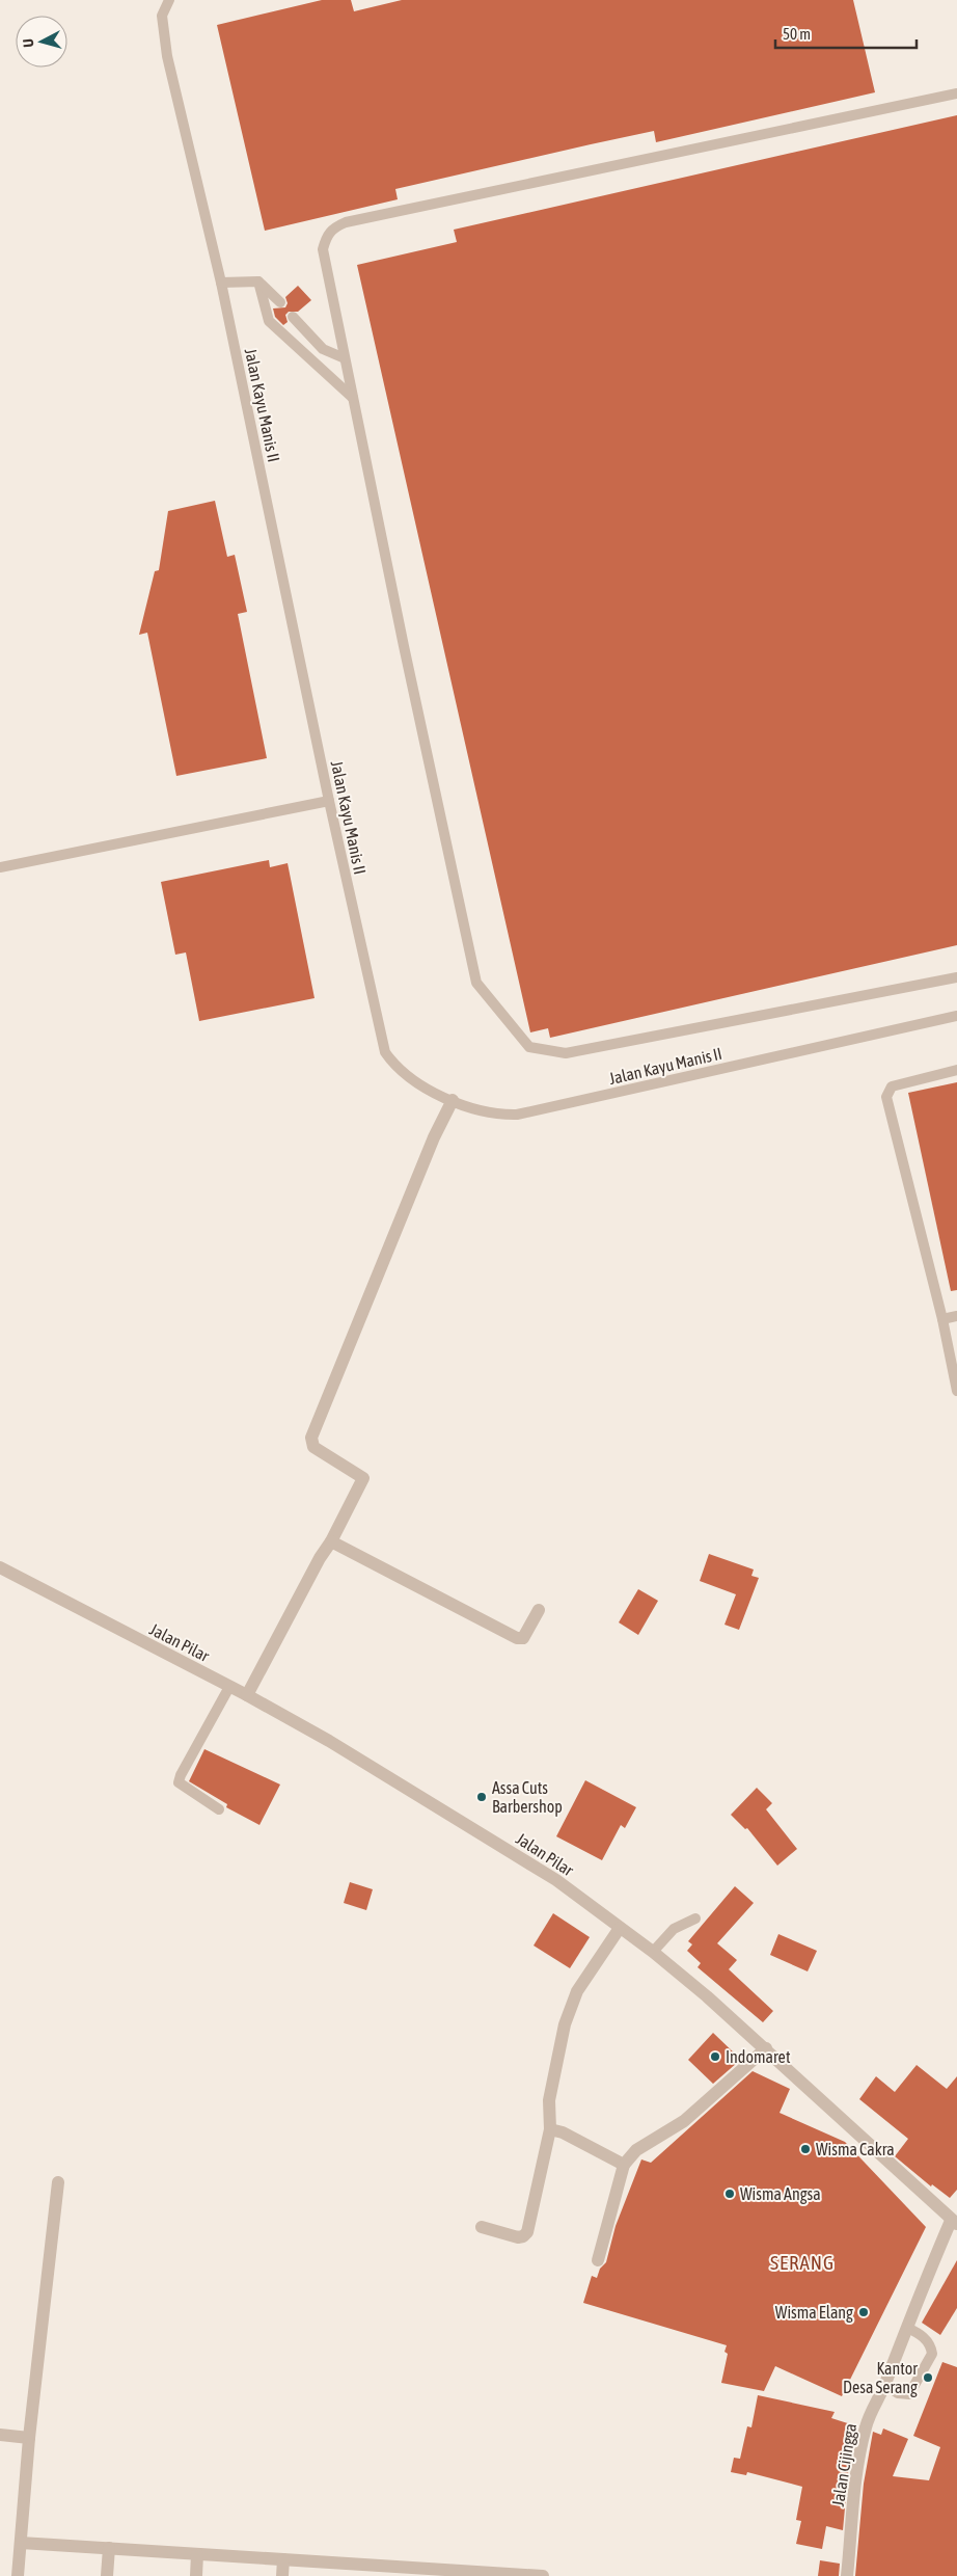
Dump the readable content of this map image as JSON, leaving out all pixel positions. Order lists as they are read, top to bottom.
{
  "streets": {
    "street": ["Jalan Pilar", "Jalan Cijingga"],
    "lane": ["Jalan Kayu Manis II"]
  },
  "crossings": [
    ["Jalan Pilar", "Jalan Cijingga"]
  ],
  "districts": ["SERANG"],
  "places": [
    "Assa Cuts Barbershop",
    "Indomaret",
    "Wisma Cakra",
    "Wisma Angsa",
    "Wisma Elang",
    "Kantor Desa Serang"
  ],
  "scale_bar": "50 m",
  "north": "left"
}
